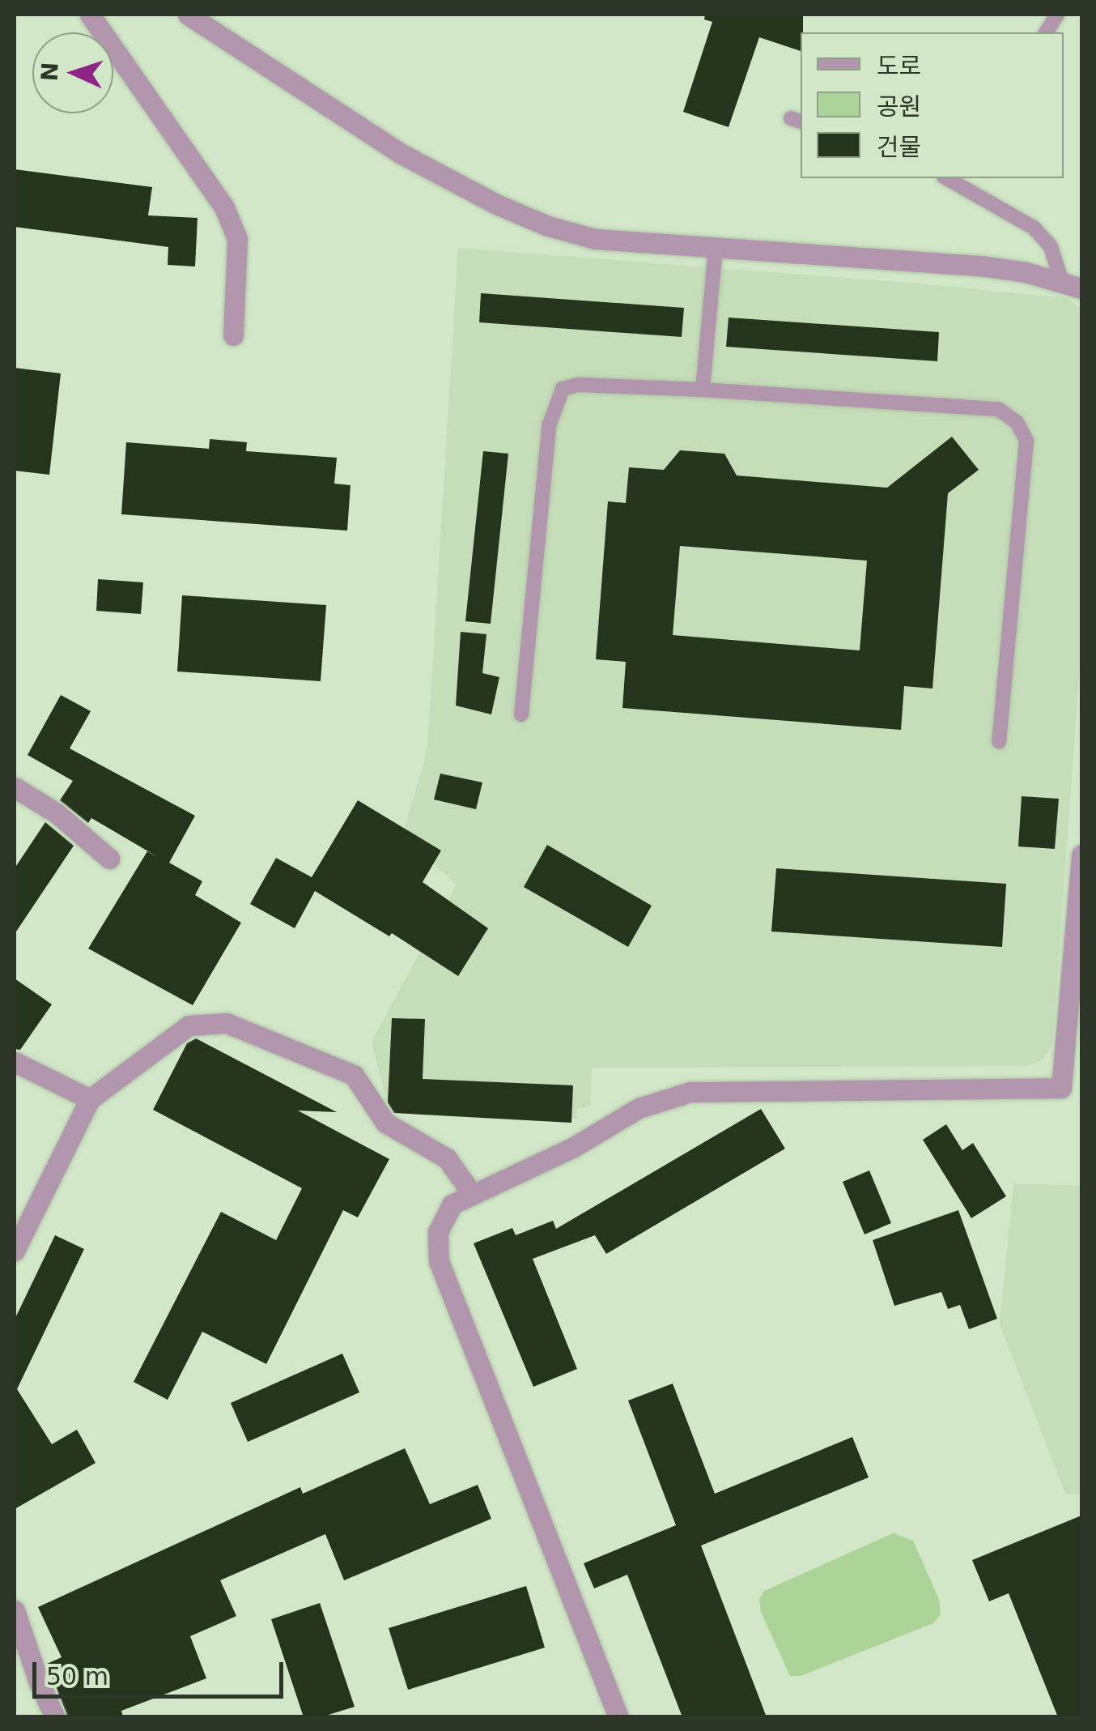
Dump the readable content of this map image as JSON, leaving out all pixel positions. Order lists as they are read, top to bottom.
{
  "legend": ["도로", "공원", "건물"],
  "scale_bar": "50 m",
  "north": "left"
}
